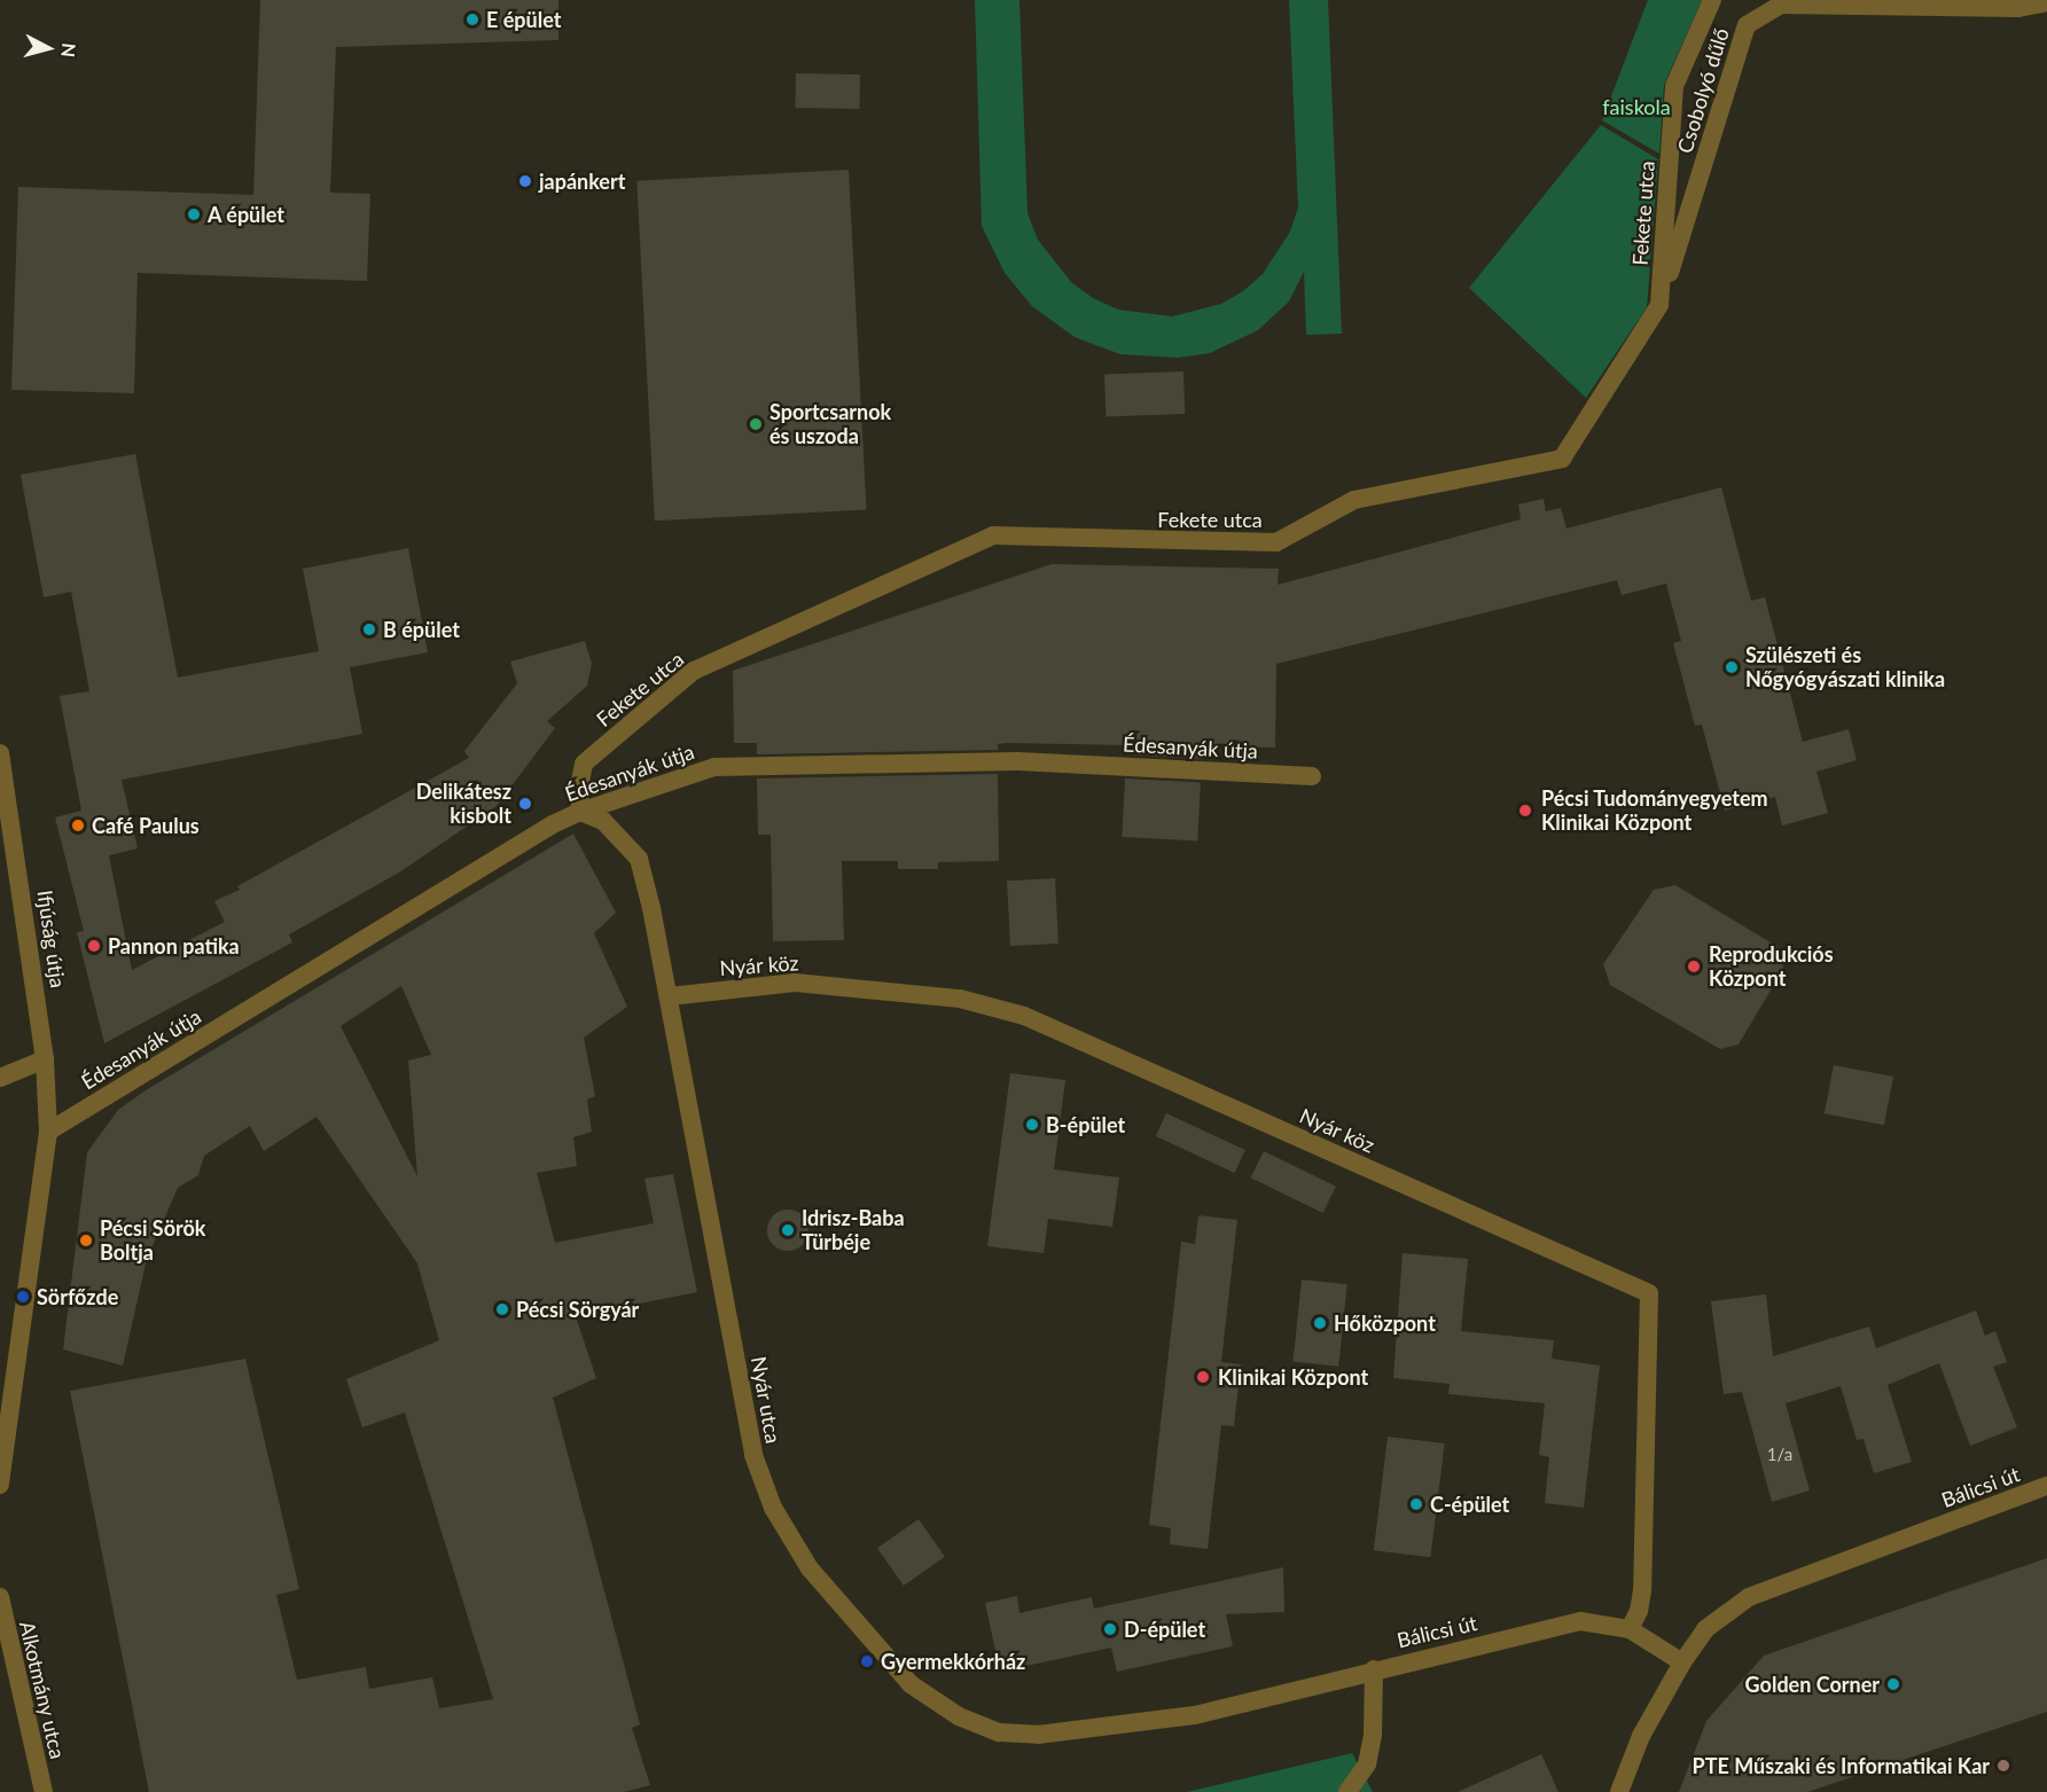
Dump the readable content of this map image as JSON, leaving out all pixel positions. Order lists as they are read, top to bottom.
{
  "streets": {
    "street": [
      "Csobolyó dűlő",
      "Fekete utca",
      "Édesanyák útja",
      "Ifjúság útja",
      "Nyár köz",
      "Nyár utca",
      "Bálicsi út",
      "Alkotmány utca"
    ]
  },
  "crossings": [
    ["Csobolyó dűlő", "Fekete utca"],
    ["Fekete utca", "Édesanyák útja"],
    ["Fekete utca", "Nyár utca"],
    ["Édesanyák útja", "Ifjúság útja"],
    ["Édesanyák útja", "Nyár utca"],
    ["Nyár köz", "Nyár utca"],
    ["Nyár köz", "Bálicsi út"],
    ["Nyár utca", "Bálicsi út"]
  ],
  "parks": ["faiskola"],
  "places": [
    "E épület",
    "japánkert",
    "A épület",
    "Sportcsarnok és uszoda",
    "B épület",
    "Szülészeti és Nőgyógyászati klinika",
    "Delikátesz kisbolt",
    "Pécsi Tudományegyetem Klinikai Központ",
    "Café Paulus",
    "Pannon patika",
    "Reprodukciós Központ",
    "B-épület",
    "Idrisz-Baba Türbéje",
    "Pécsi Sörök Boltja",
    "Sörfőzde",
    "Pécsi Sörgyár",
    "Hőközpont",
    "Klinikai Központ",
    "C-épület",
    "D-épület",
    "Gyermekkórház",
    "Golden Corner",
    "PTE Műszaki és Informatikai Kar"
  ],
  "house_numbers": ["1/a"],
  "north": "right"
}
